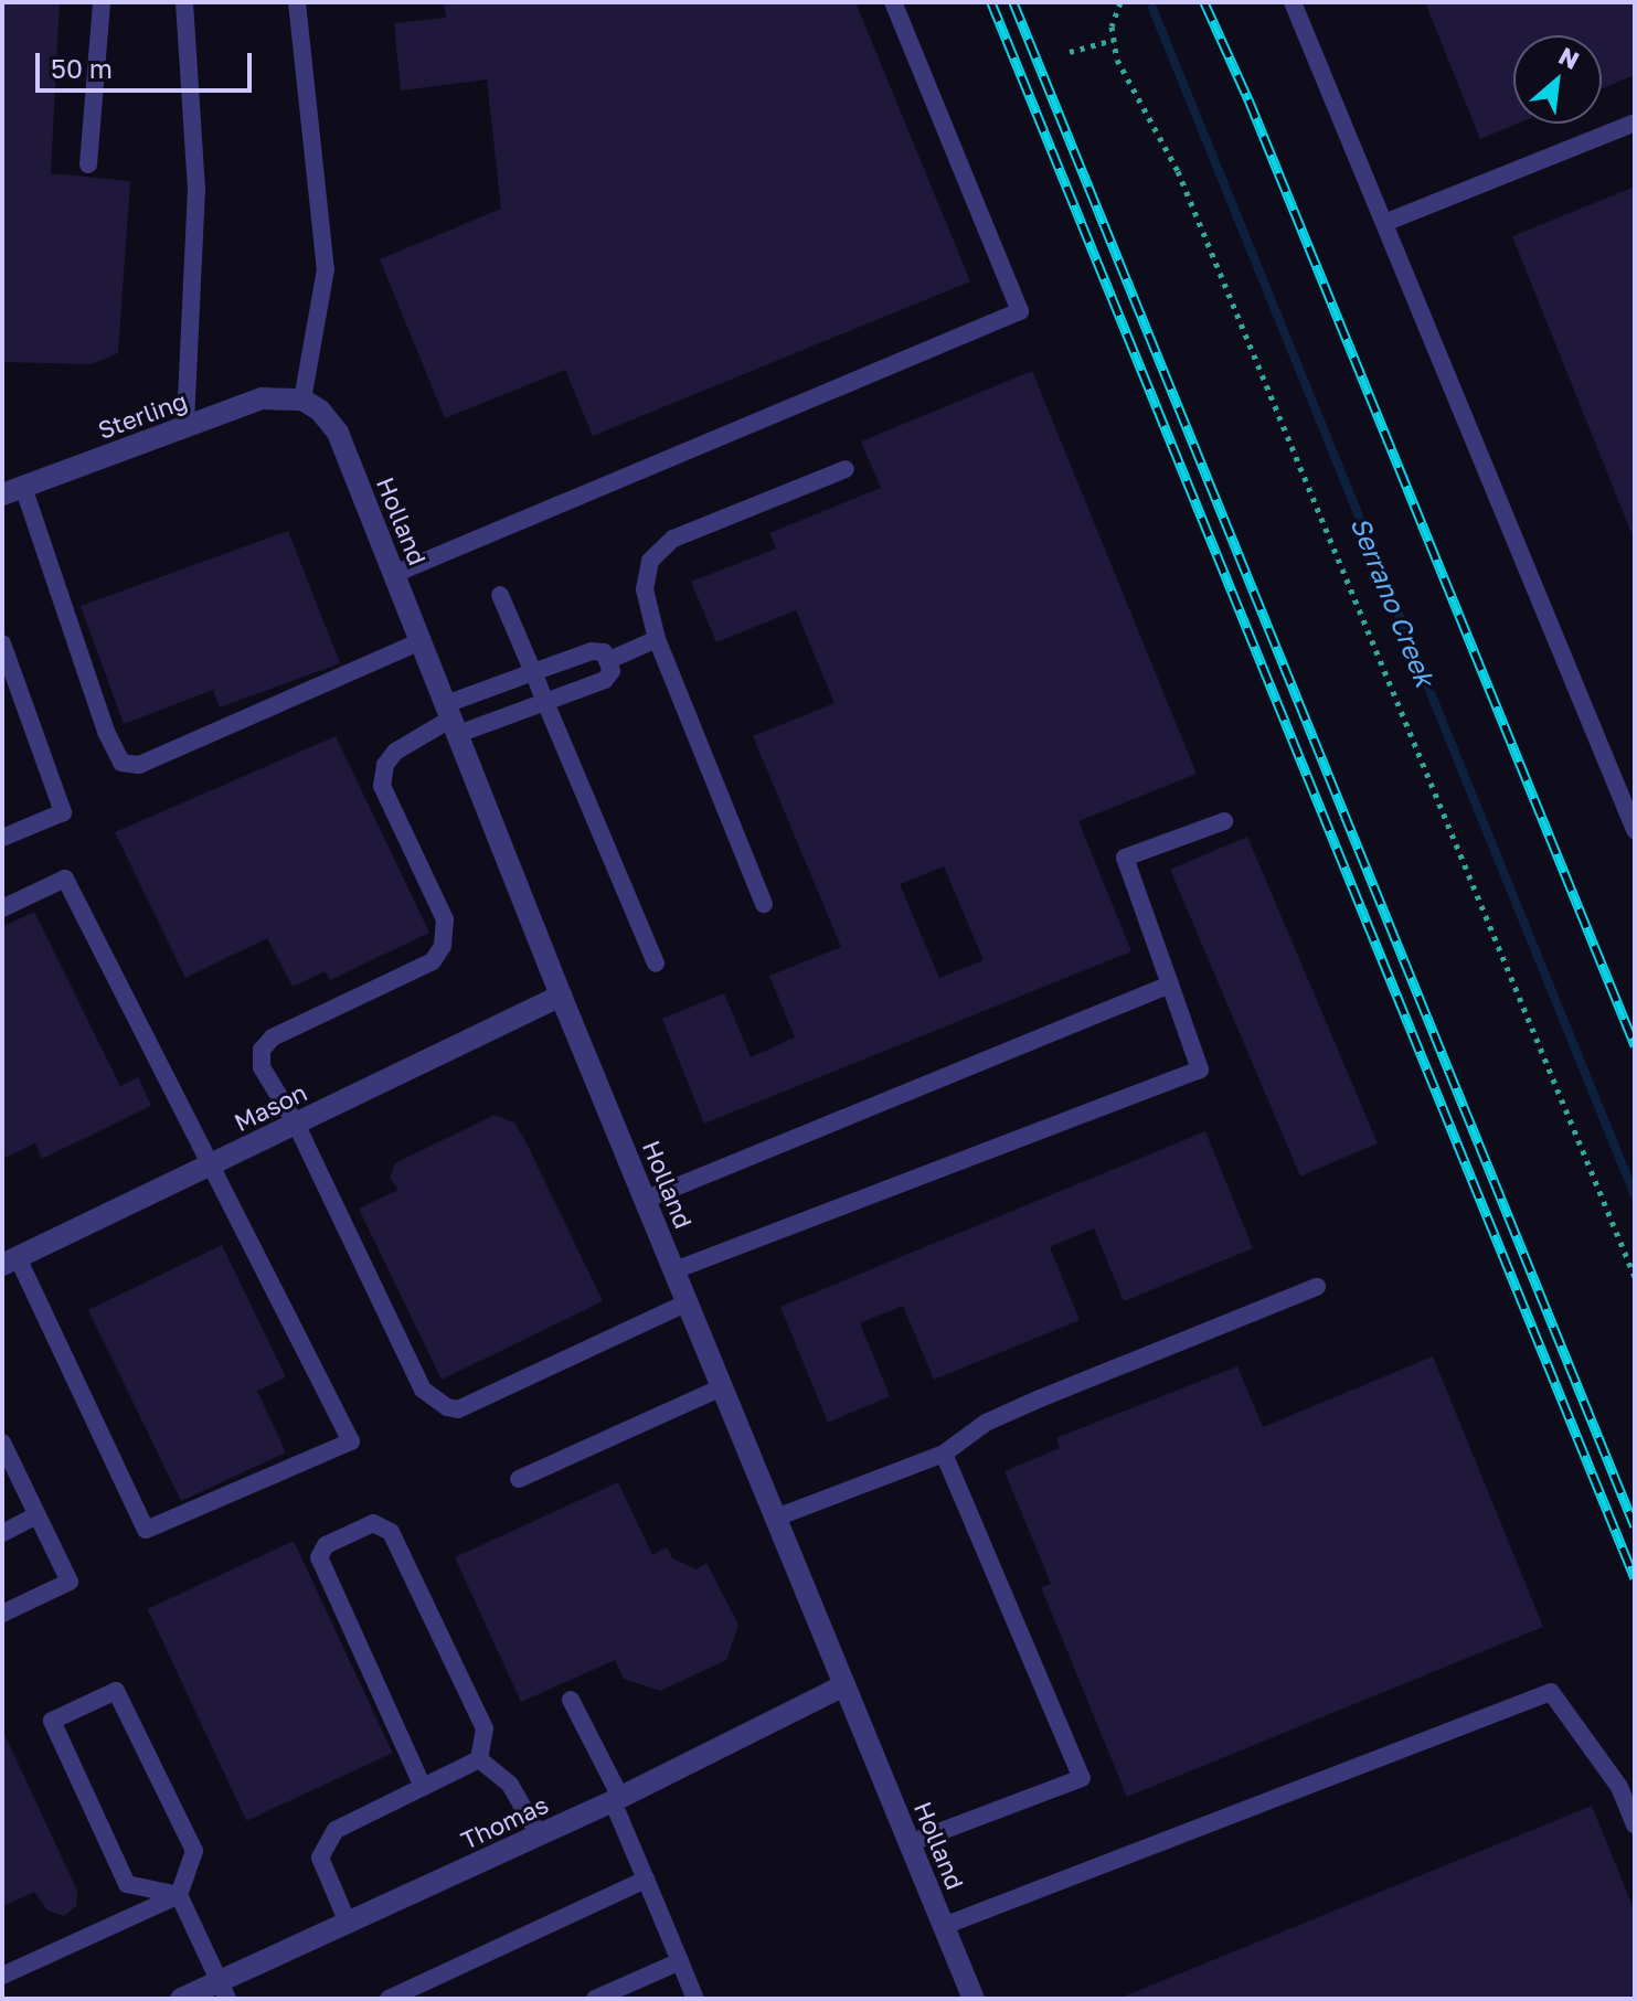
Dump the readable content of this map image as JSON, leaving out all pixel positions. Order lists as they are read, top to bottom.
{
  "streets": {
    "street": [
      "Sterling",
      "Holland",
      "Mason",
      "Thomas"
    ]
  },
  "crossings": [
    ["Sterling", "Holland"],
    ["Holland", "Mason"],
    ["Holland", "Thomas"]
  ],
  "water": ["Serrano Creek"],
  "scale_bar": "50 m",
  "north": "top right"
}
